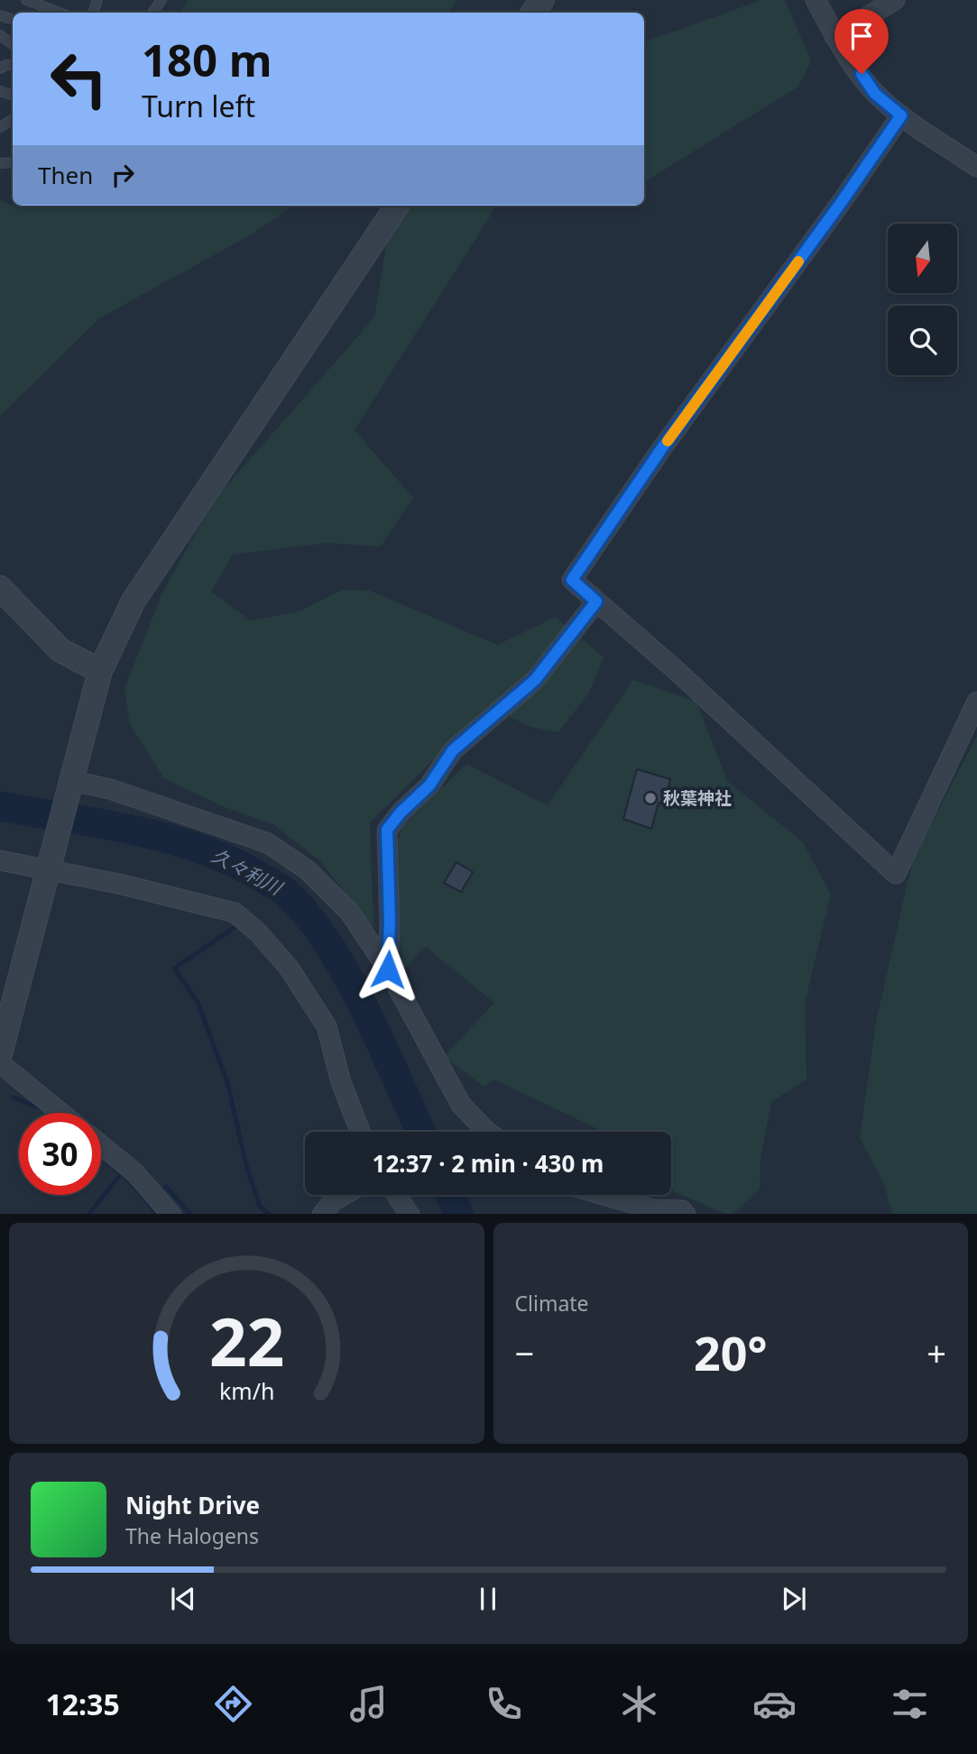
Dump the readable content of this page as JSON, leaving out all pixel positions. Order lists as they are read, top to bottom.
{
  "water": ["久々利川"],
  "places": ["秋葉神社"],
  "north": "bottom",
  "page": {
    "turn": ["180 m", "Turn left"],
    "then": "Then",
    "limit": "30",
    "trip": "12:37 · 2 min · 430 m",
    "tile": "Climate",
    "heat": ["−", "20°", "+"],
    "song": ["Night Drive", "The Halogens"],
    "tabs": "12:35",
    "gauge": ["22", "km/h"]
  }
}
